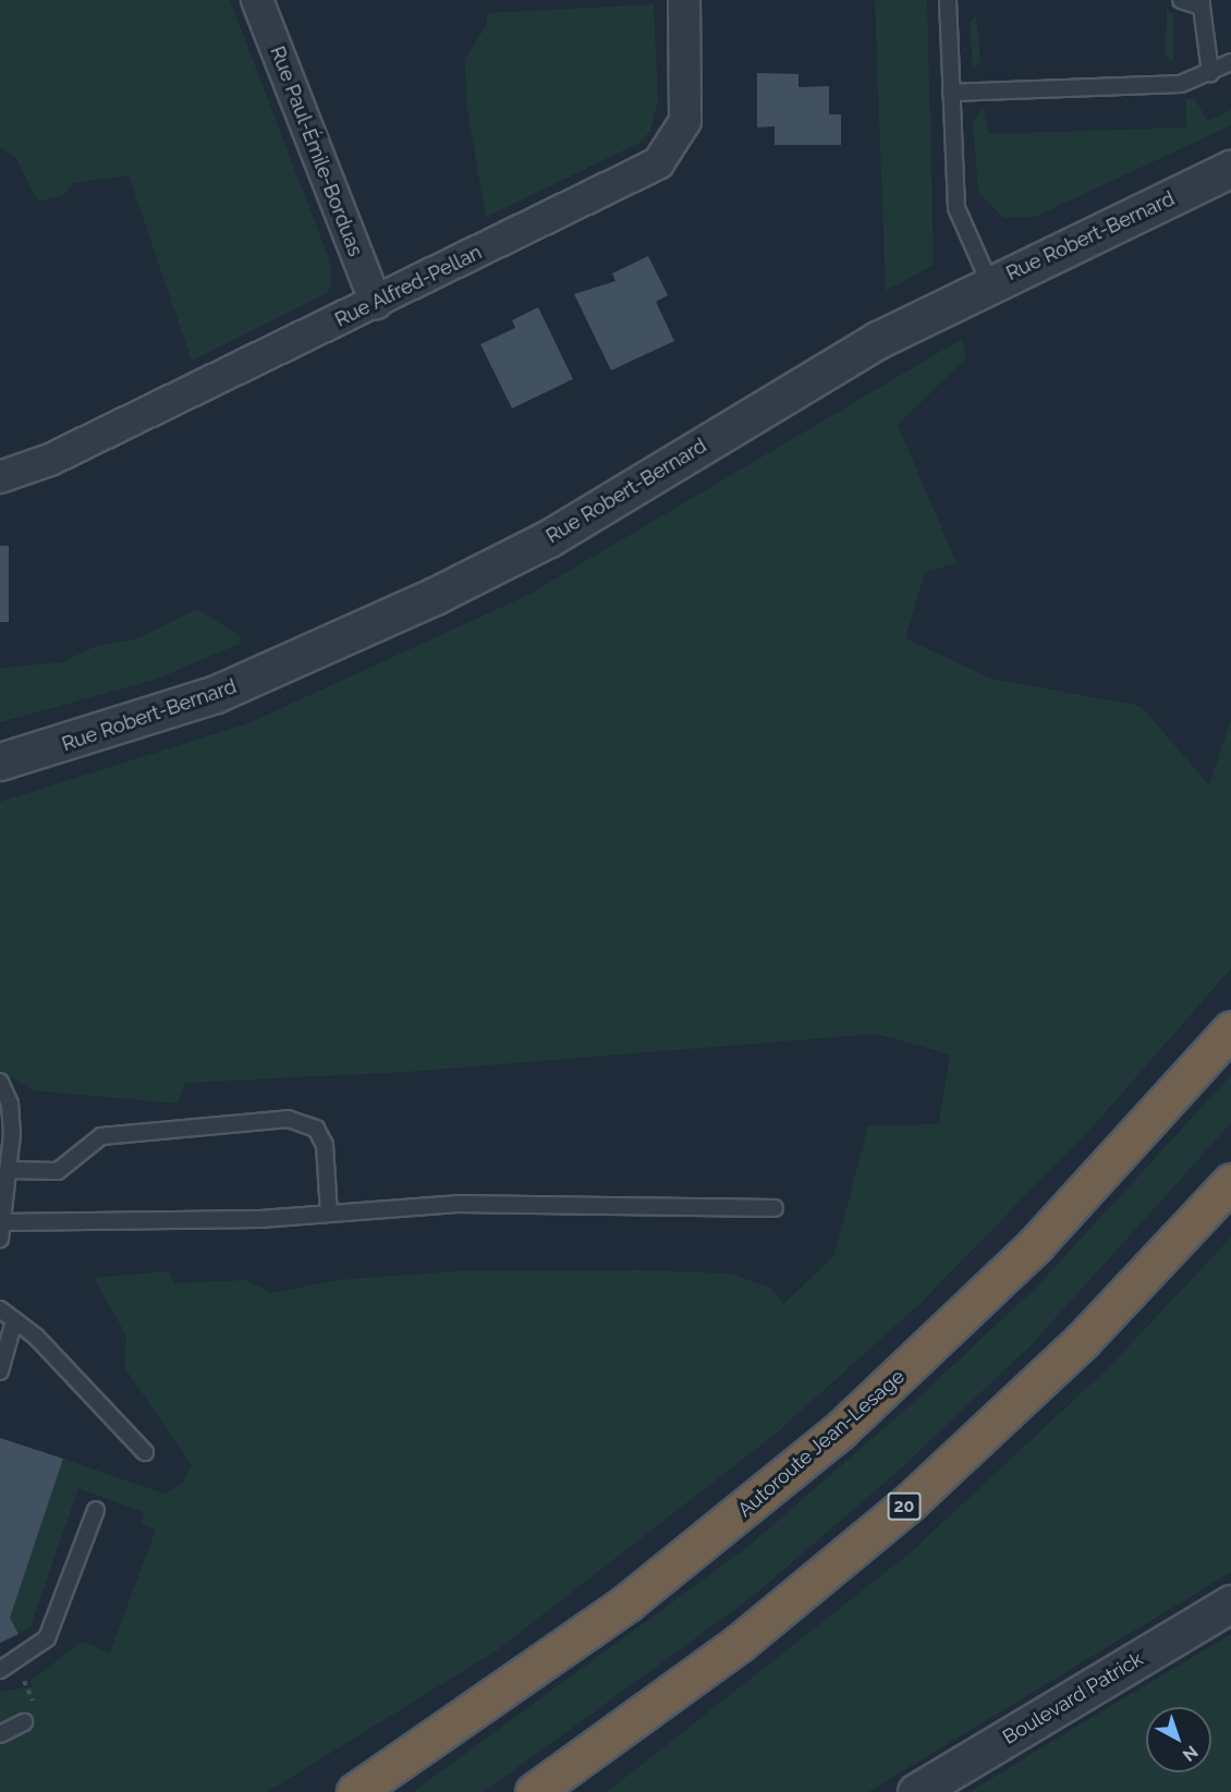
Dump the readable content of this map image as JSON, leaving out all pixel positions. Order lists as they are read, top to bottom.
{
  "streets": {
    "highway": ["Autoroute Jean-Lesage", "20"],
    "street": [
      "Rue Paul-Émile-Borduas",
      "Rue Robert-Bernard",
      "Rue Alfred-Pellan",
      "Boulevard Patrick"
    ]
  },
  "crossings": [
    ["Rue Paul-Émile-Borduas", "Rue Alfred-Pellan"]
  ],
  "north": "bottom right"
}
